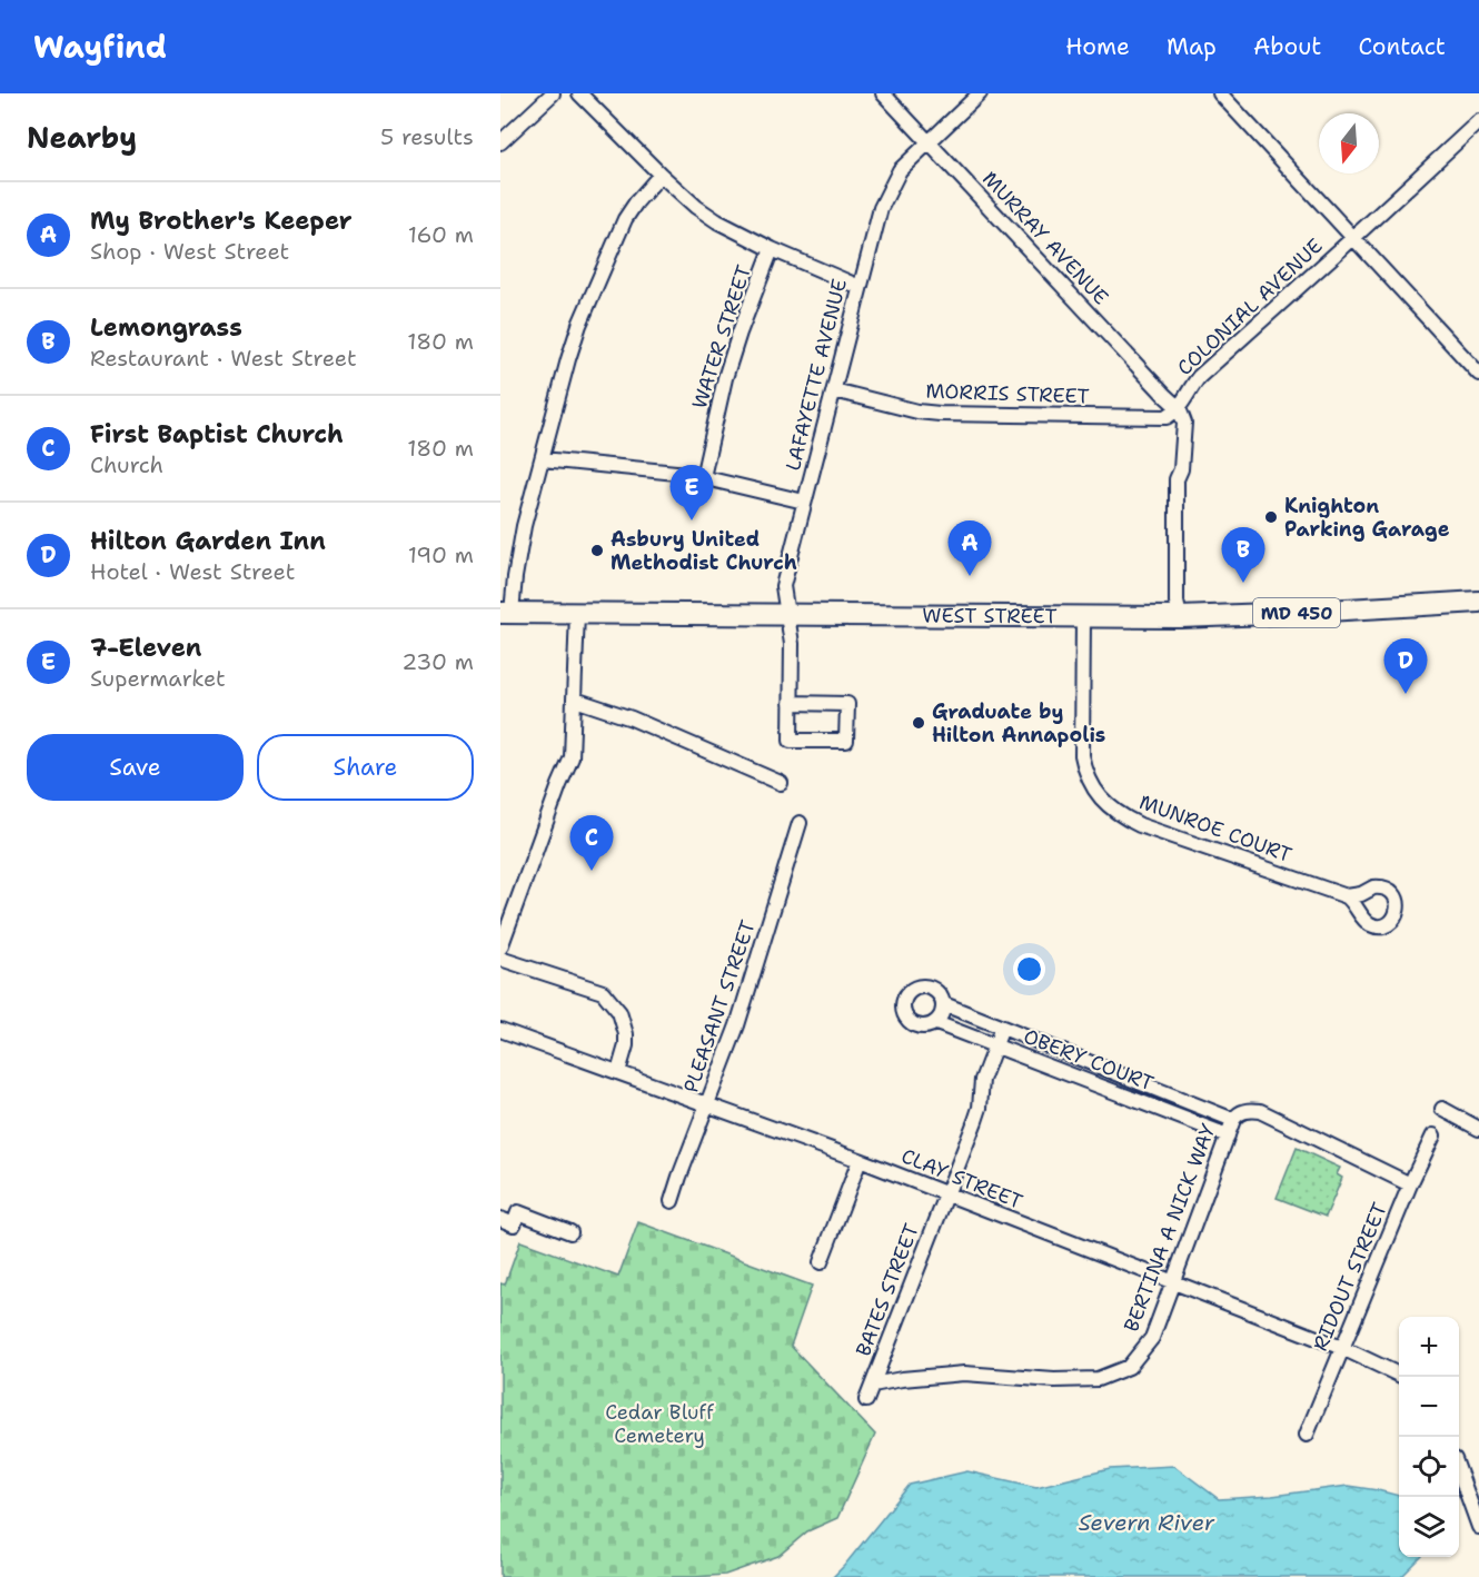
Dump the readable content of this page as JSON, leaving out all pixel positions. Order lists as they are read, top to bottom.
{
  "streets": {
    "main road": ["MD 450", "WEST STREET"],
    "street": [
      "MURRAY AVENUE",
      "COLONIAL AVENUE",
      "WATER STREET",
      "LAFAYETTE AVENUE",
      "MORRIS STREET",
      "MUNROE COURT",
      "PLEASANT STREET",
      "OBERY COURT",
      "CLAY STREET",
      "BERTINA A NICK WAY",
      "RIDOUT STREET",
      "BATES STREET"
    ]
  },
  "crossings": [
    ["MURRAY AVENUE", "COLONIAL AVENUE"],
    ["MURRAY AVENUE", "LAFAYETTE AVENUE"],
    ["MURRAY AVENUE", "MORRIS STREET"],
    ["COLONIAL AVENUE", "MORRIS STREET"],
    ["COLONIAL AVENUE", "WEST STREET"],
    ["LAFAYETTE AVENUE", "MORRIS STREET"],
    ["LAFAYETTE AVENUE", "WEST STREET"],
    ["WEST STREET", "MUNROE COURT"],
    ["PLEASANT STREET", "CLAY STREET"],
    ["OBERY COURT", "BERTINA A NICK WAY"],
    ["OBERY COURT", "BATES STREET"],
    ["CLAY STREET", "BERTINA A NICK WAY"],
    ["CLAY STREET", "RIDOUT STREET"],
    ["CLAY STREET", "BATES STREET"],
    ["BERTINA A NICK WAY", "BATES STREET"]
  ],
  "water": ["Severn River"],
  "parks": ["Cedar Bluff Cemetery"],
  "places": ["Knighton Parking Garage", "Asbury United Methodist Church", "Graduate by Hilton Annapolis"],
  "north": "bottom",
  "page": {
    "header": "Wayfind",
    "nav": [
      "Home",
      "Map",
      "About",
      "Contact"
    ],
    "heading": ["Nearby", "5 results"],
    "list": [
      {
        "mark": "A",
        "name": "My Brother's Keeper",
        "note": "Shop · West Street",
        "value": "160 m"
      },
      {
        "mark": "B",
        "name": "Lemongrass",
        "note": "Restaurant · West Street",
        "value": "180 m"
      },
      {
        "mark": "C",
        "name": "First Baptist Church",
        "note": "Church",
        "value": "180 m"
      },
      {
        "mark": "D",
        "name": "Hilton Garden Inn",
        "note": "Hotel · West Street",
        "value": "190 m"
      },
      {
        "mark": "E",
        "name": "7-Eleven",
        "note": "Supermarket",
        "value": "230 m"
      }
    ],
    "pins": [
      "E",
      "A",
      "B",
      "D",
      "C"
    ],
    "buttons": ["Save", "Share"],
    "map_buttons": ["+", "−"]
  }
}
